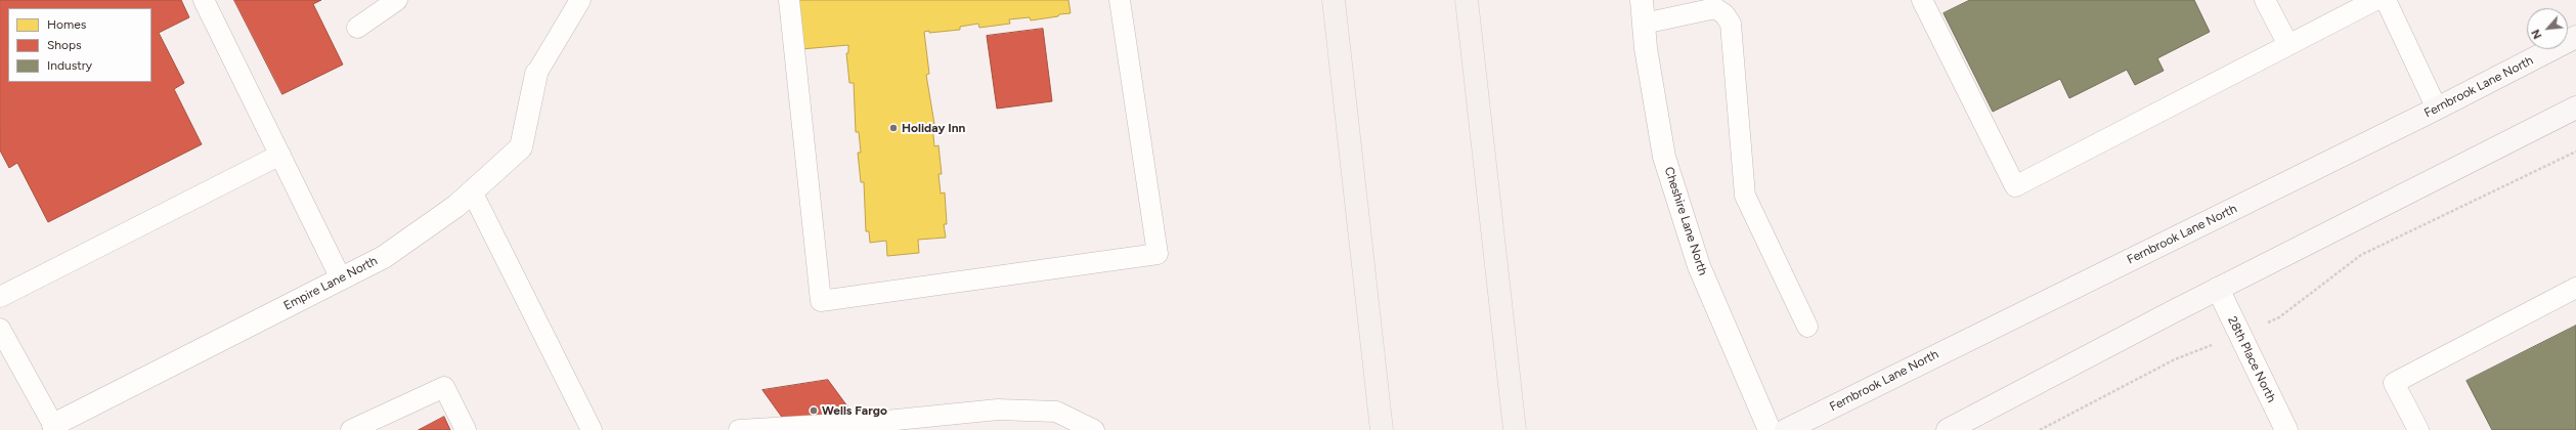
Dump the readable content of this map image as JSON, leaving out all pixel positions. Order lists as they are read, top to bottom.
{
  "streets": {
    "street": [
      "Fernbrook Lane North",
      "Cheshire Lane North",
      "Empire Lane North",
      "28th Place North"
    ]
  },
  "places": ["Holiday Inn", "Wells Fargo"],
  "legend": ["Homes", "Shops", "Industry"],
  "north": "bottom left"
}
